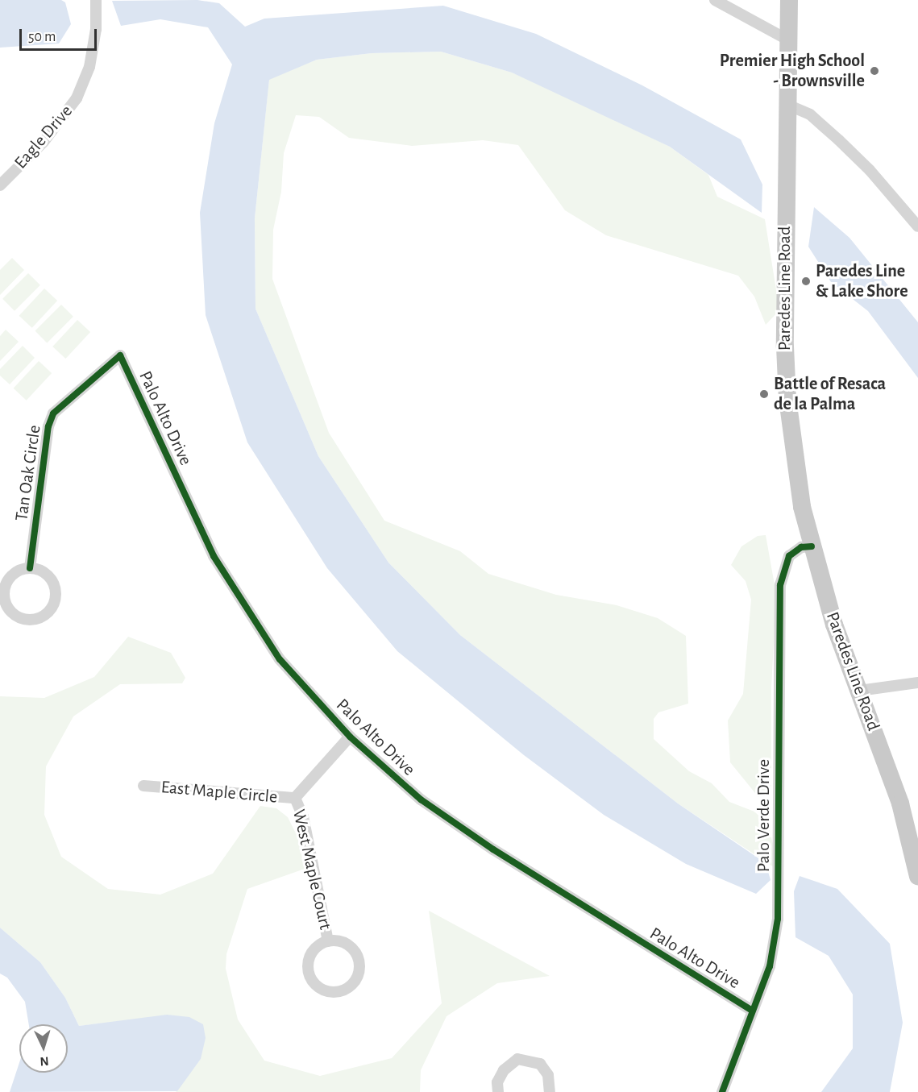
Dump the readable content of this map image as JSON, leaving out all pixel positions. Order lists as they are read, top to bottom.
{
  "streets": {
    "main road": ["Paredes Line Road"],
    "street": [
      "Eagle Drive",
      "Palo Alto Drive",
      "Tan Oak Circle",
      "East Maple Circle",
      "Palo Verde Drive",
      "West Maple Court"
    ]
  },
  "crossings": [
    ["Paredes Line Road", "Palo Verde Drive"],
    ["Palo Alto Drive", "Tan Oak Circle"],
    ["Palo Alto Drive", "Palo Verde Drive"],
    ["East Maple Circle", "West Maple Court"]
  ],
  "places": ["Premier High School - Brownsville", "Paredes Line & Lake Shore", "Battle of Resaca de la Palma"],
  "scale_bar": "50 m",
  "north": "bottom"
}
